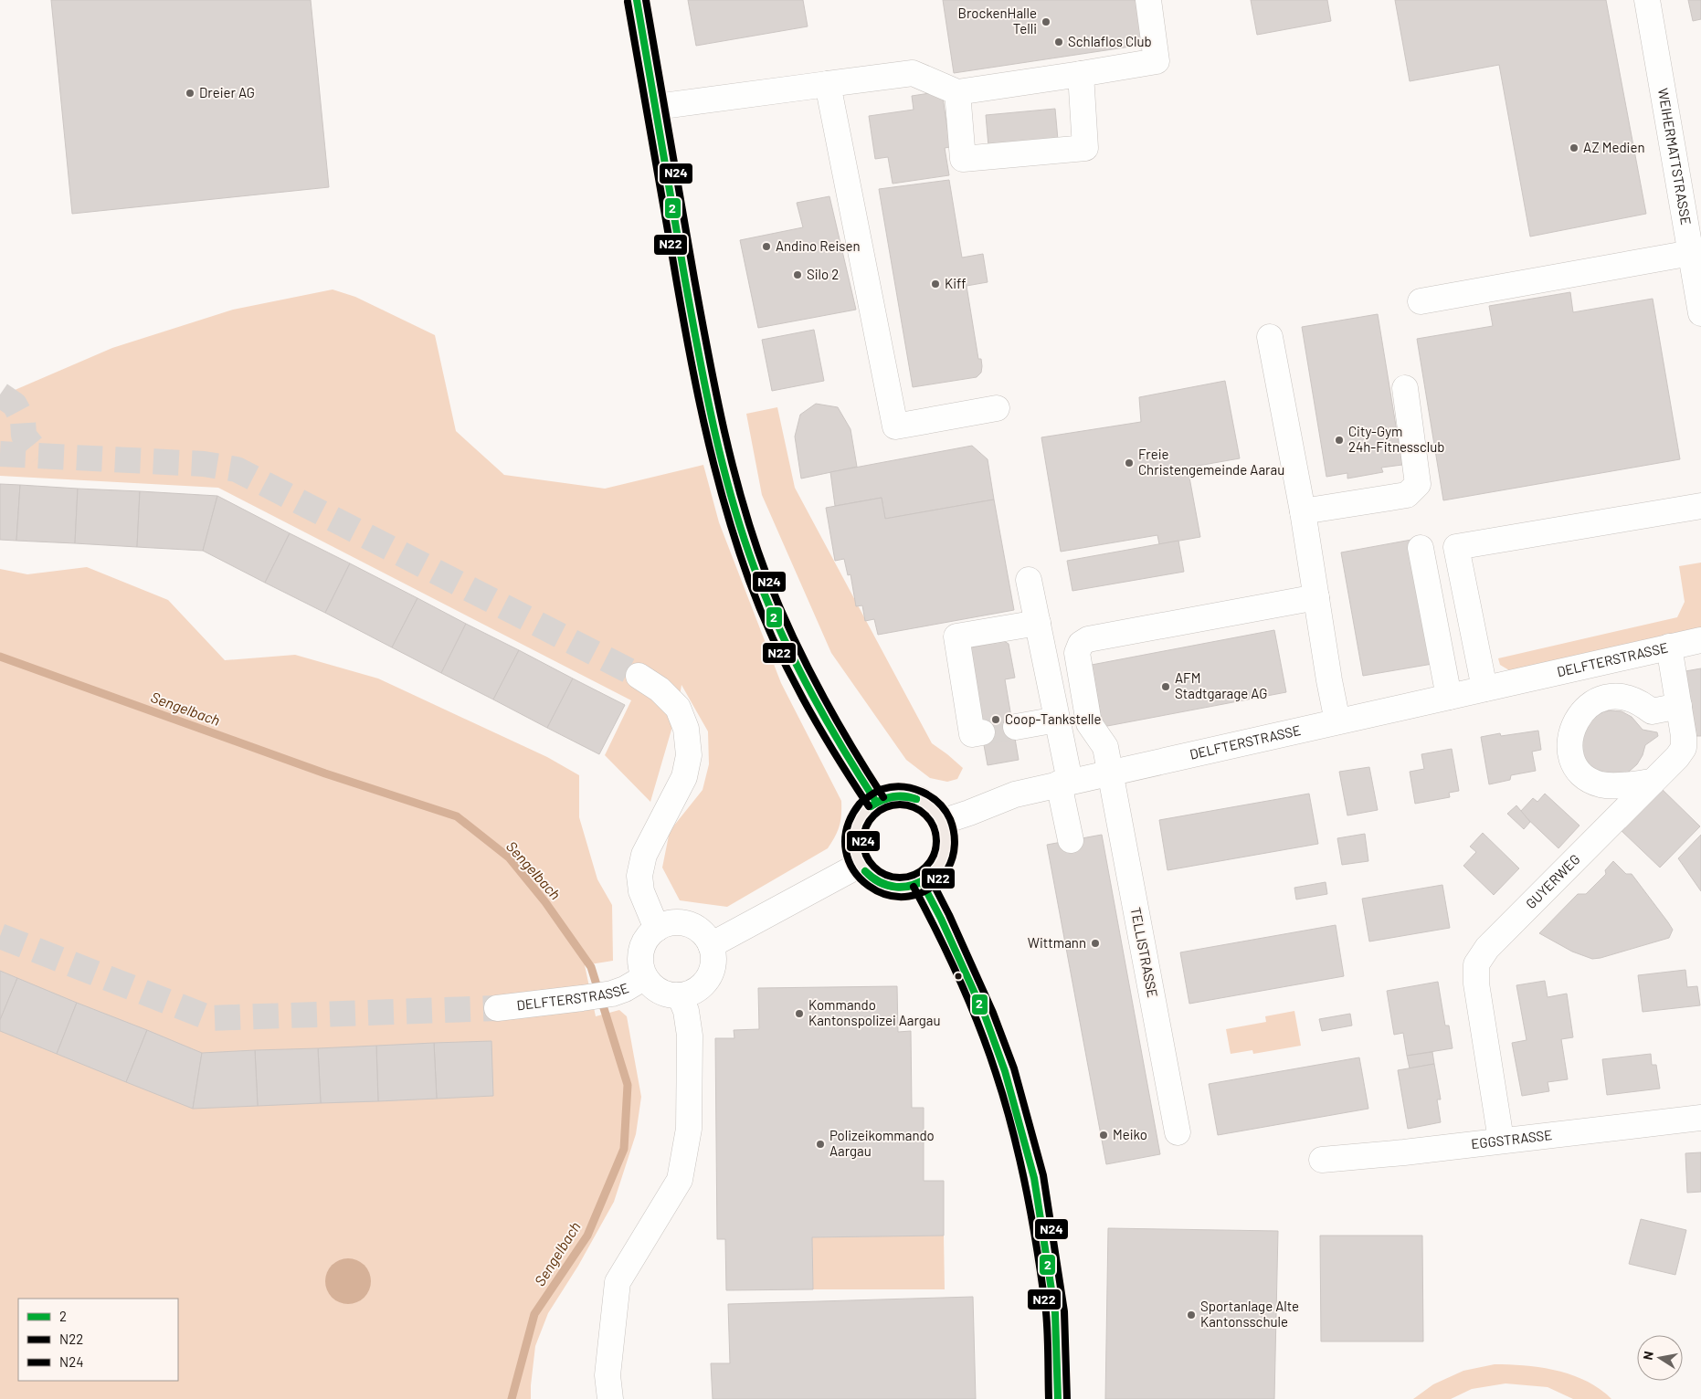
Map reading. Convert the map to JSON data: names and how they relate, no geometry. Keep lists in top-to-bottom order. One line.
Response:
{"streets":{"street":["WEIHERMATTSTRASSE","DELFTERSTRASSE","GUYERWEG","TELLISTRASSE","EGGSTRASSE"]},"crossings":[["DELFTERSTRASSE","GUYERWEG"],["DELFTERSTRASSE","TELLISTRASSE"],["GUYERWEG","EGGSTRASSE"]],"water":["Sengelbach"],"places":["BrockenHalle Telli","Schlaflos Club","Dreier AG","AZ Medien","Andino Reisen","Silo 2","Kiff","City-Gym 24h-Fitnessclub","Freie Christengemeinde Aarau","AFM Stadtgarage AG","Coop-Tankstelle","Wittmann","Kommando Kantonspolizei Aargau","Meiko","Polizeikommando Aargau","Sportanlage Alte Kantonsschule"],"lines":["transit line 2","transit line N24","transit line N22"],"legend":["2","N22","N24"],"north":"left"}
